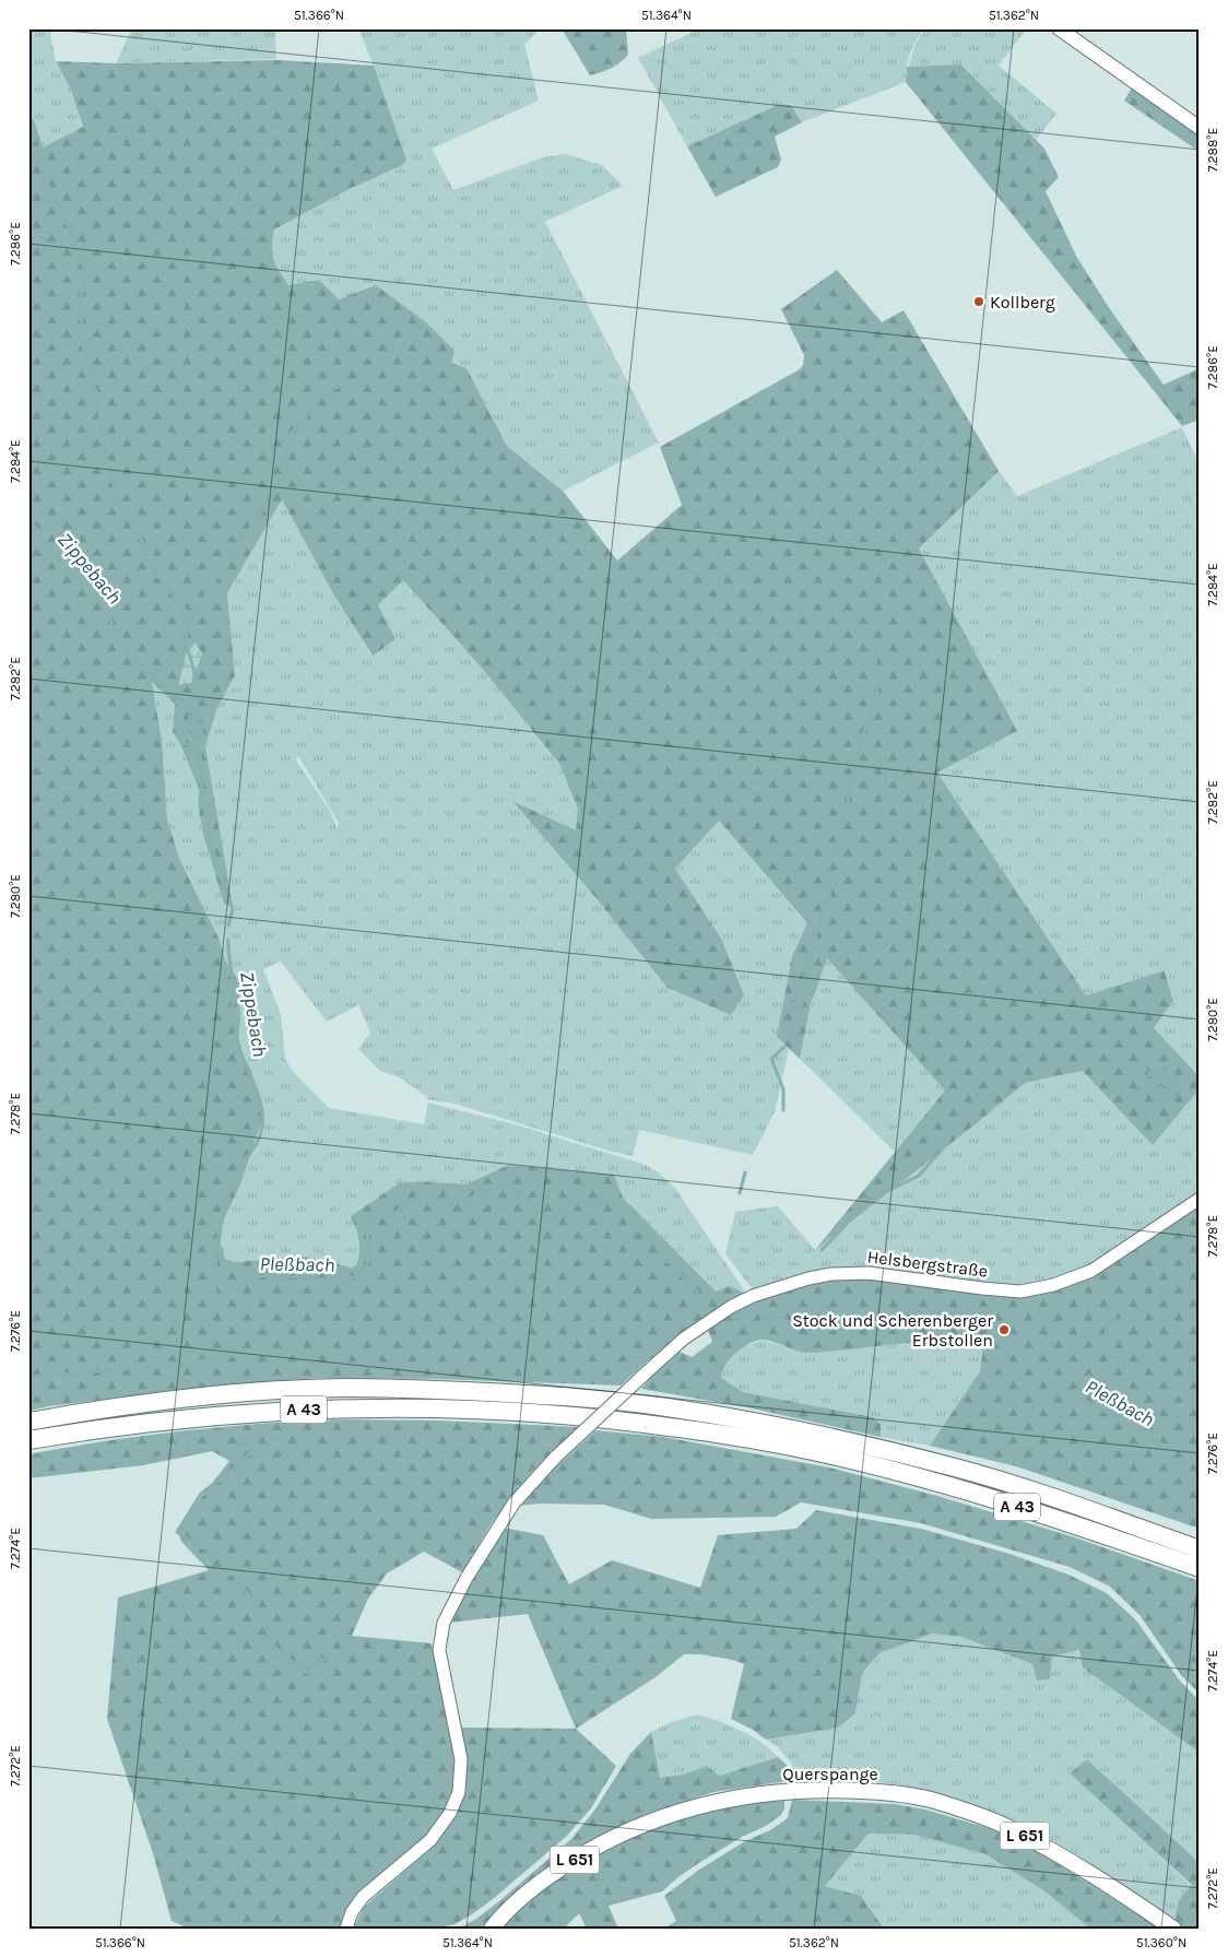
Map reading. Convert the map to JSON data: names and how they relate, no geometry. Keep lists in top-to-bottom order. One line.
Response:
{"streets":{"highway":["A 43"],"main road":["Querspange","L 651"],"street":["Helsbergstraße"]},"water":["Zippebach","Pleßbach"],"places":["Kollberg","Stock und Scherenberger Erbstollen"],"coordinates":["51.366°N","51.364°N","51.362°N","7.288°E","7.286°E","7.284°E","7.282°E","7.280°E","7.278°E","7.276°E","7.274°E","7.272°E","51.360°N"]}
